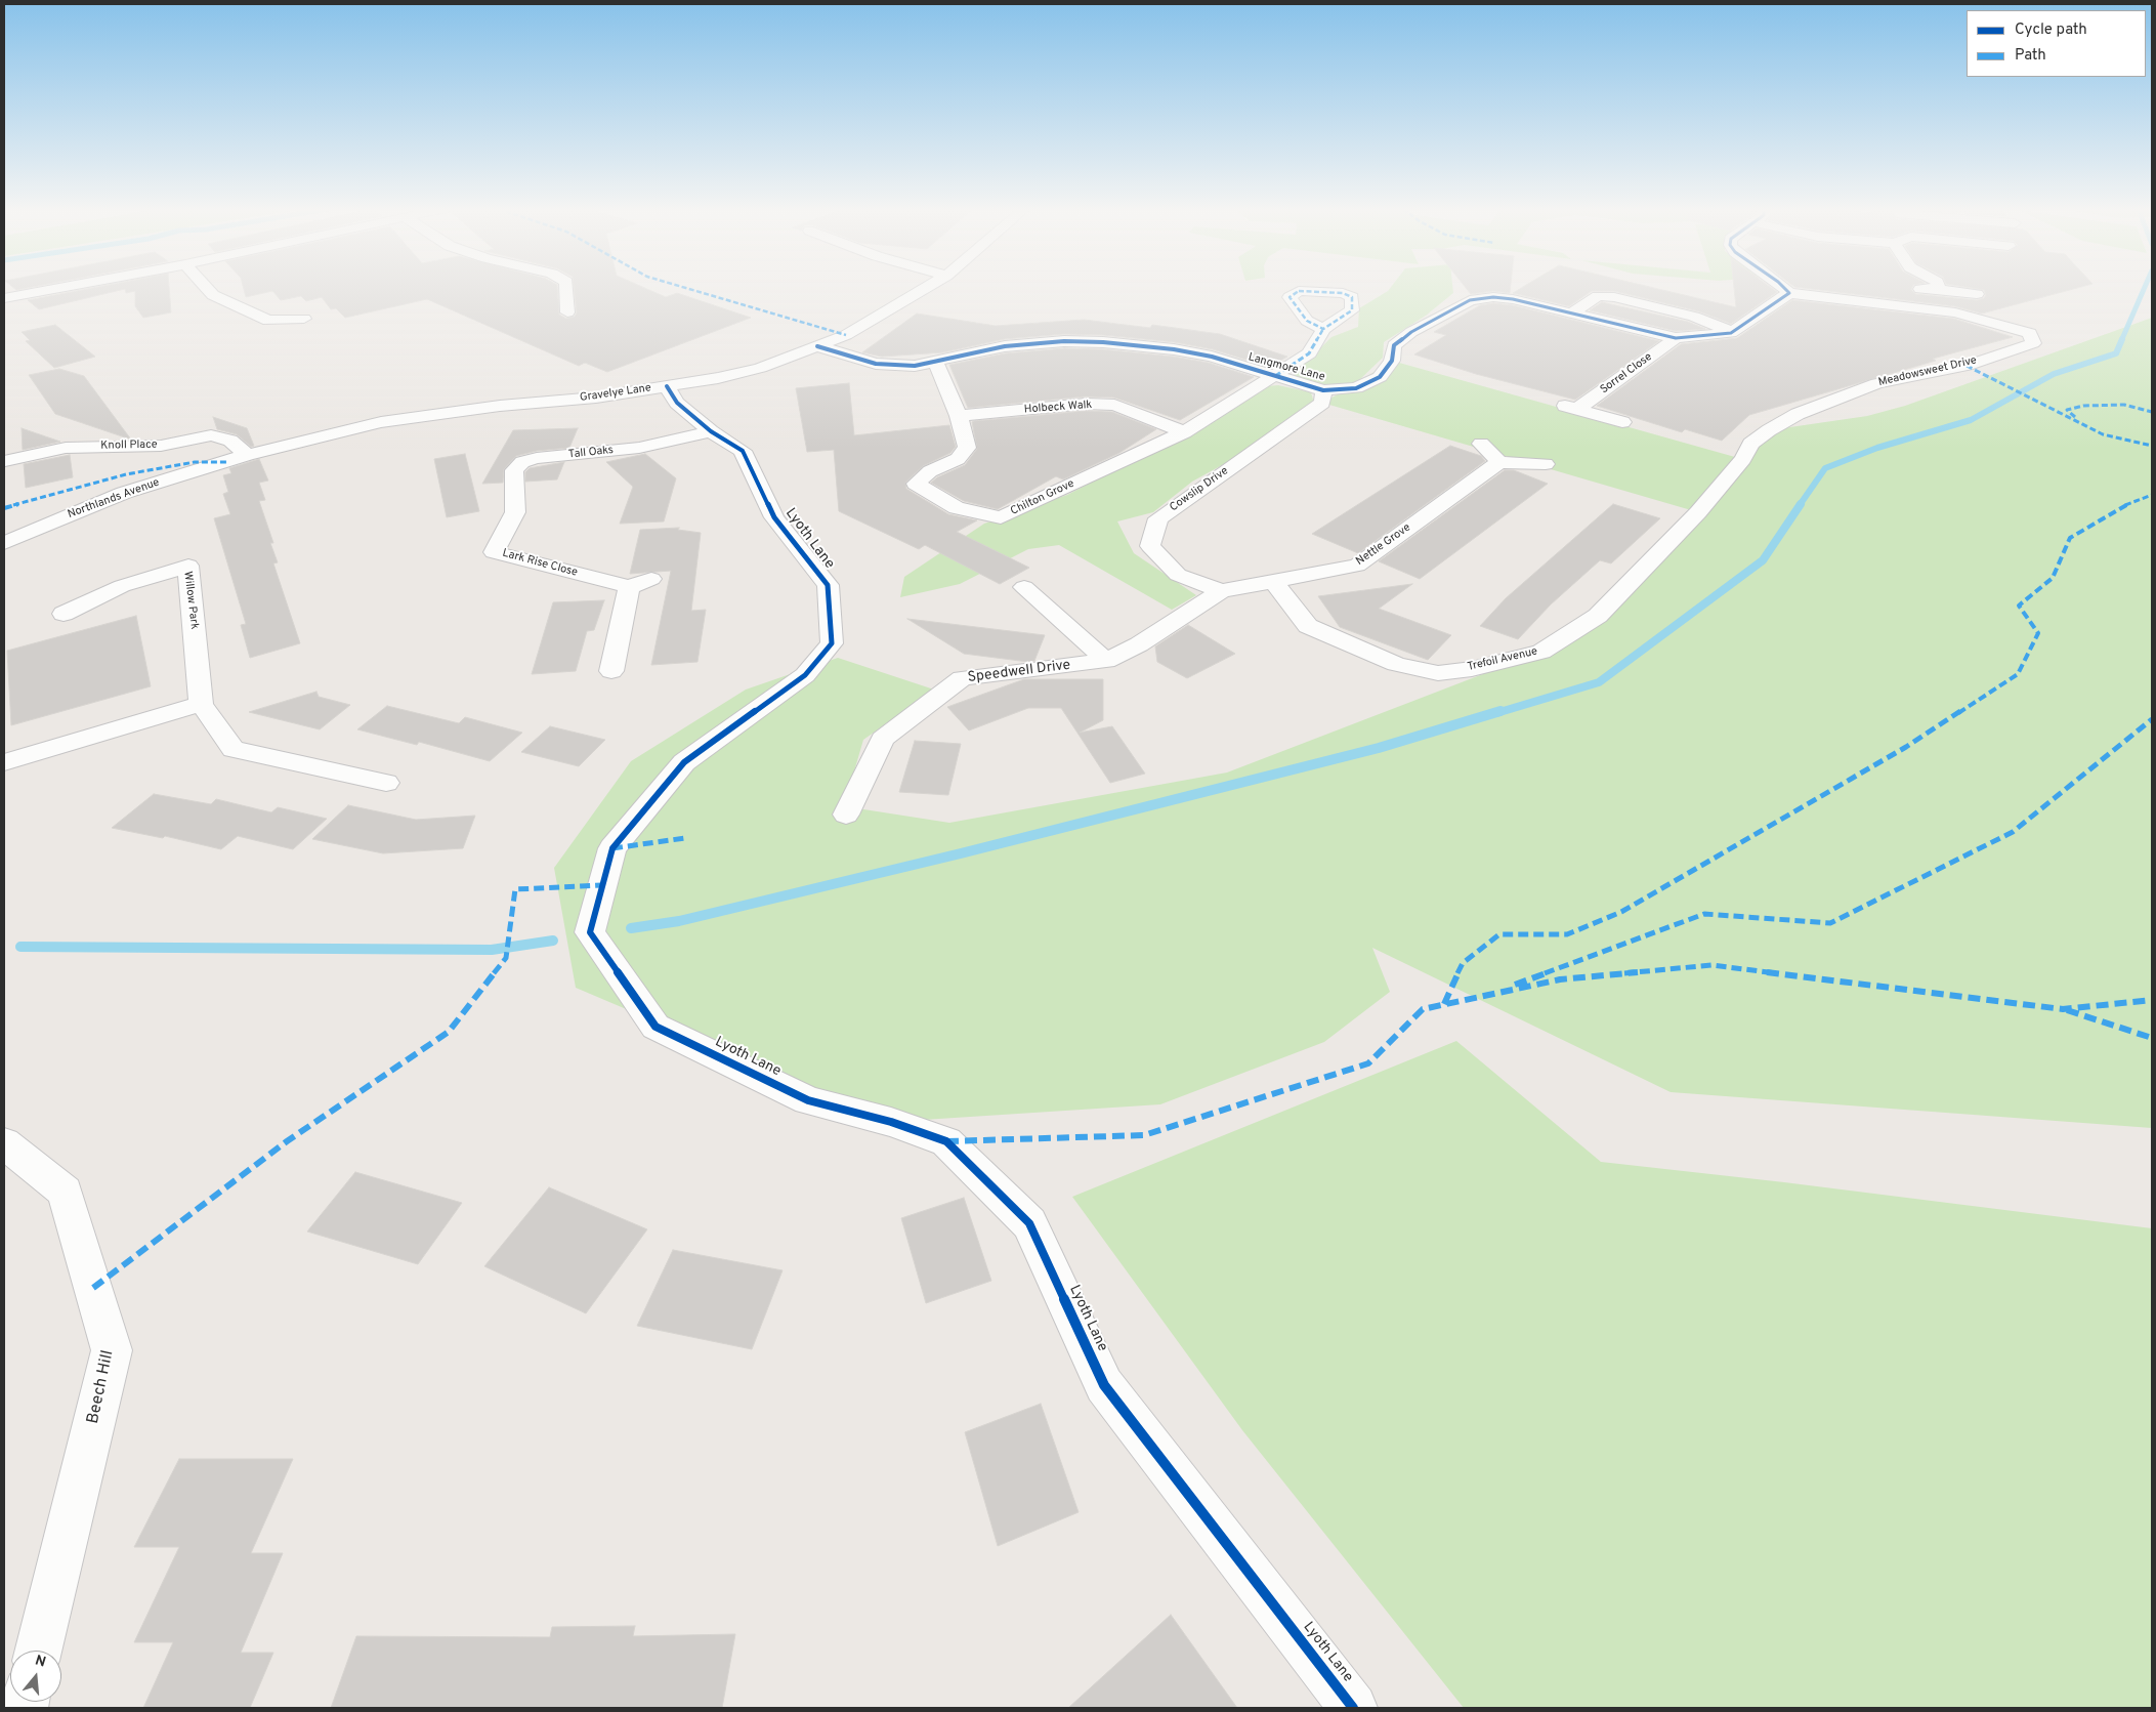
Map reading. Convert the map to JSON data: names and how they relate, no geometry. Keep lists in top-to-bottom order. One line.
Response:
{"streets":{"street":["Langmore Lane","Meadowsweet Drive","Sorrel Close","Gravelye Lane","Holbeck Walk","Knoll Place","Tall Oaks","Cowslip Drive","Chilton Grove","Northlands Avenue","Lyoth Lane","Nettle Grove","Lark Rise Close","Willow Park","Trefoil Avenue","Speedwell Drive","Beech Hill"]},"crossings":[["Langmore Lane","Meadowsweet Drive"],["Langmore Lane","Sorrel Close"],["Langmore Lane","Gravelye Lane"],["Langmore Lane","Cowslip Drive"],["Langmore Lane","Chilton Grove"],["Meadowsweet Drive","Trefoil Avenue"],["Gravelye Lane","Knoll Place"],["Gravelye Lane","Northlands Avenue"],["Gravelye Lane","Lyoth Lane"],["Holbeck Walk","Chilton Grove"],["Tall Oaks","Lyoth Lane"],["Tall Oaks","Lark Rise Close"],["Cowslip Drive","Nettle Grove"],["Cowslip Drive","Speedwell Drive"],["Nettle Grove","Trefoil Avenue"],["Nettle Grove","Speedwell Drive"]],"legend":["Cycle path","Path"],"north":"top"}
